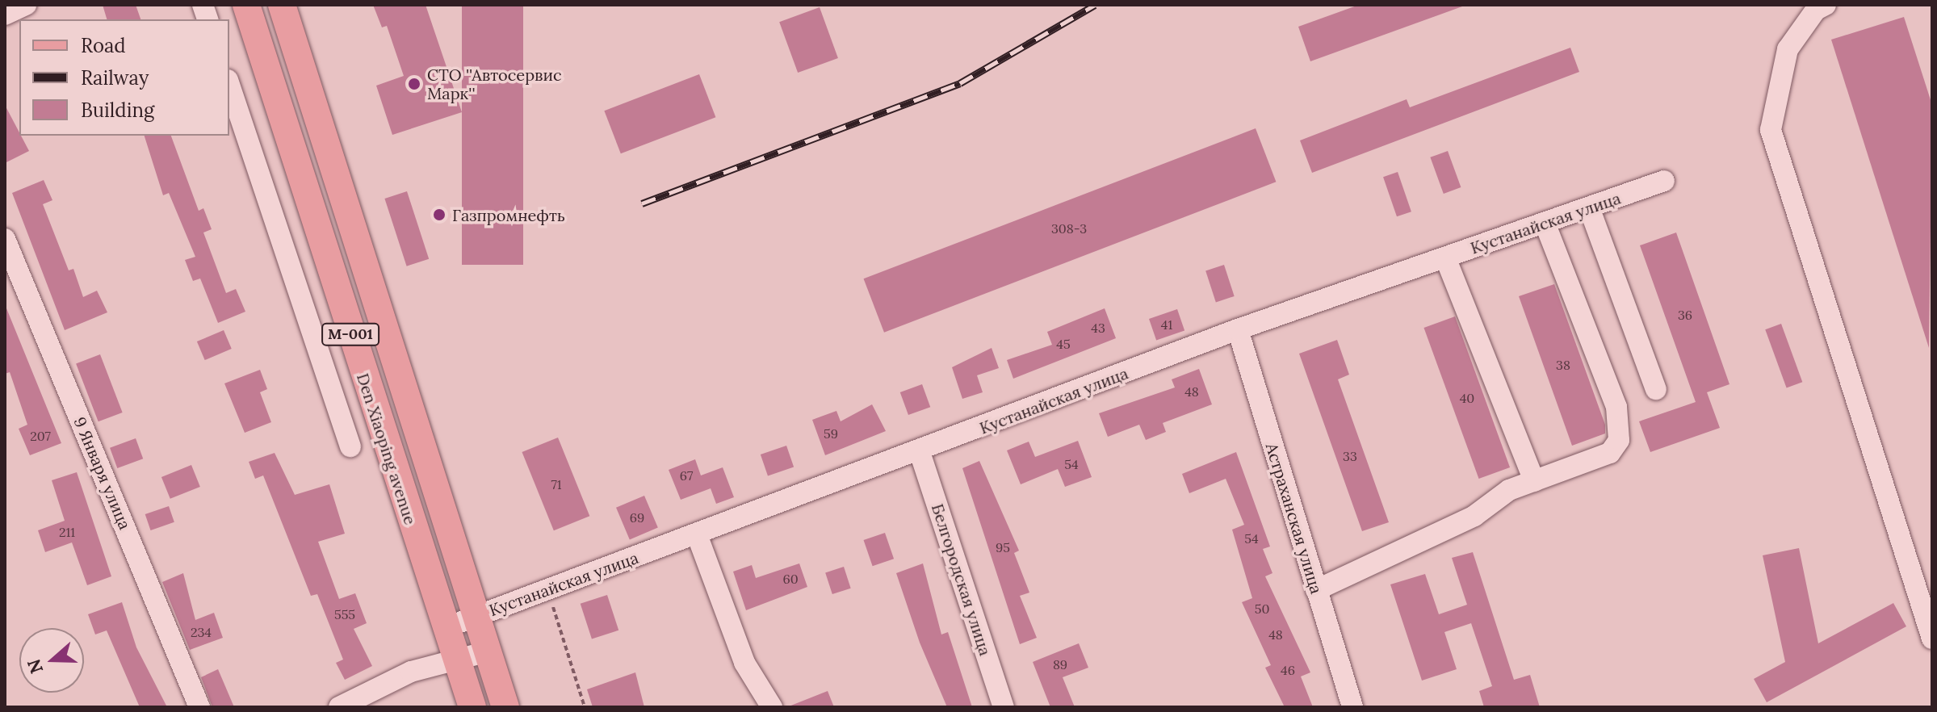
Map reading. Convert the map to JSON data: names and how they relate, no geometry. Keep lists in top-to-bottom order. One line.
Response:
{"streets":{"main road":["M-001","Den Xiaoping avenue"],"street":["Кустанайская улица","9 Января улица","Астраханская улица","Белгородская улица"]},"crossings":[["Кустанайская улица","Den Xiaoping avenue"],["Кустанайская улица","Астраханская улица"],["Кустанайская улица","Белгородская улица"]],"places":["СТО ''Автосервис Марк''","Газпромнефть"],"house_numbers":["308-3","36","41","43","45","38","48","40","59","207","33","54","67","71","69","211","54","95","60","50","555","234","48","89","46"],"legend":["Road","Railway","Building"],"north":"left"}
